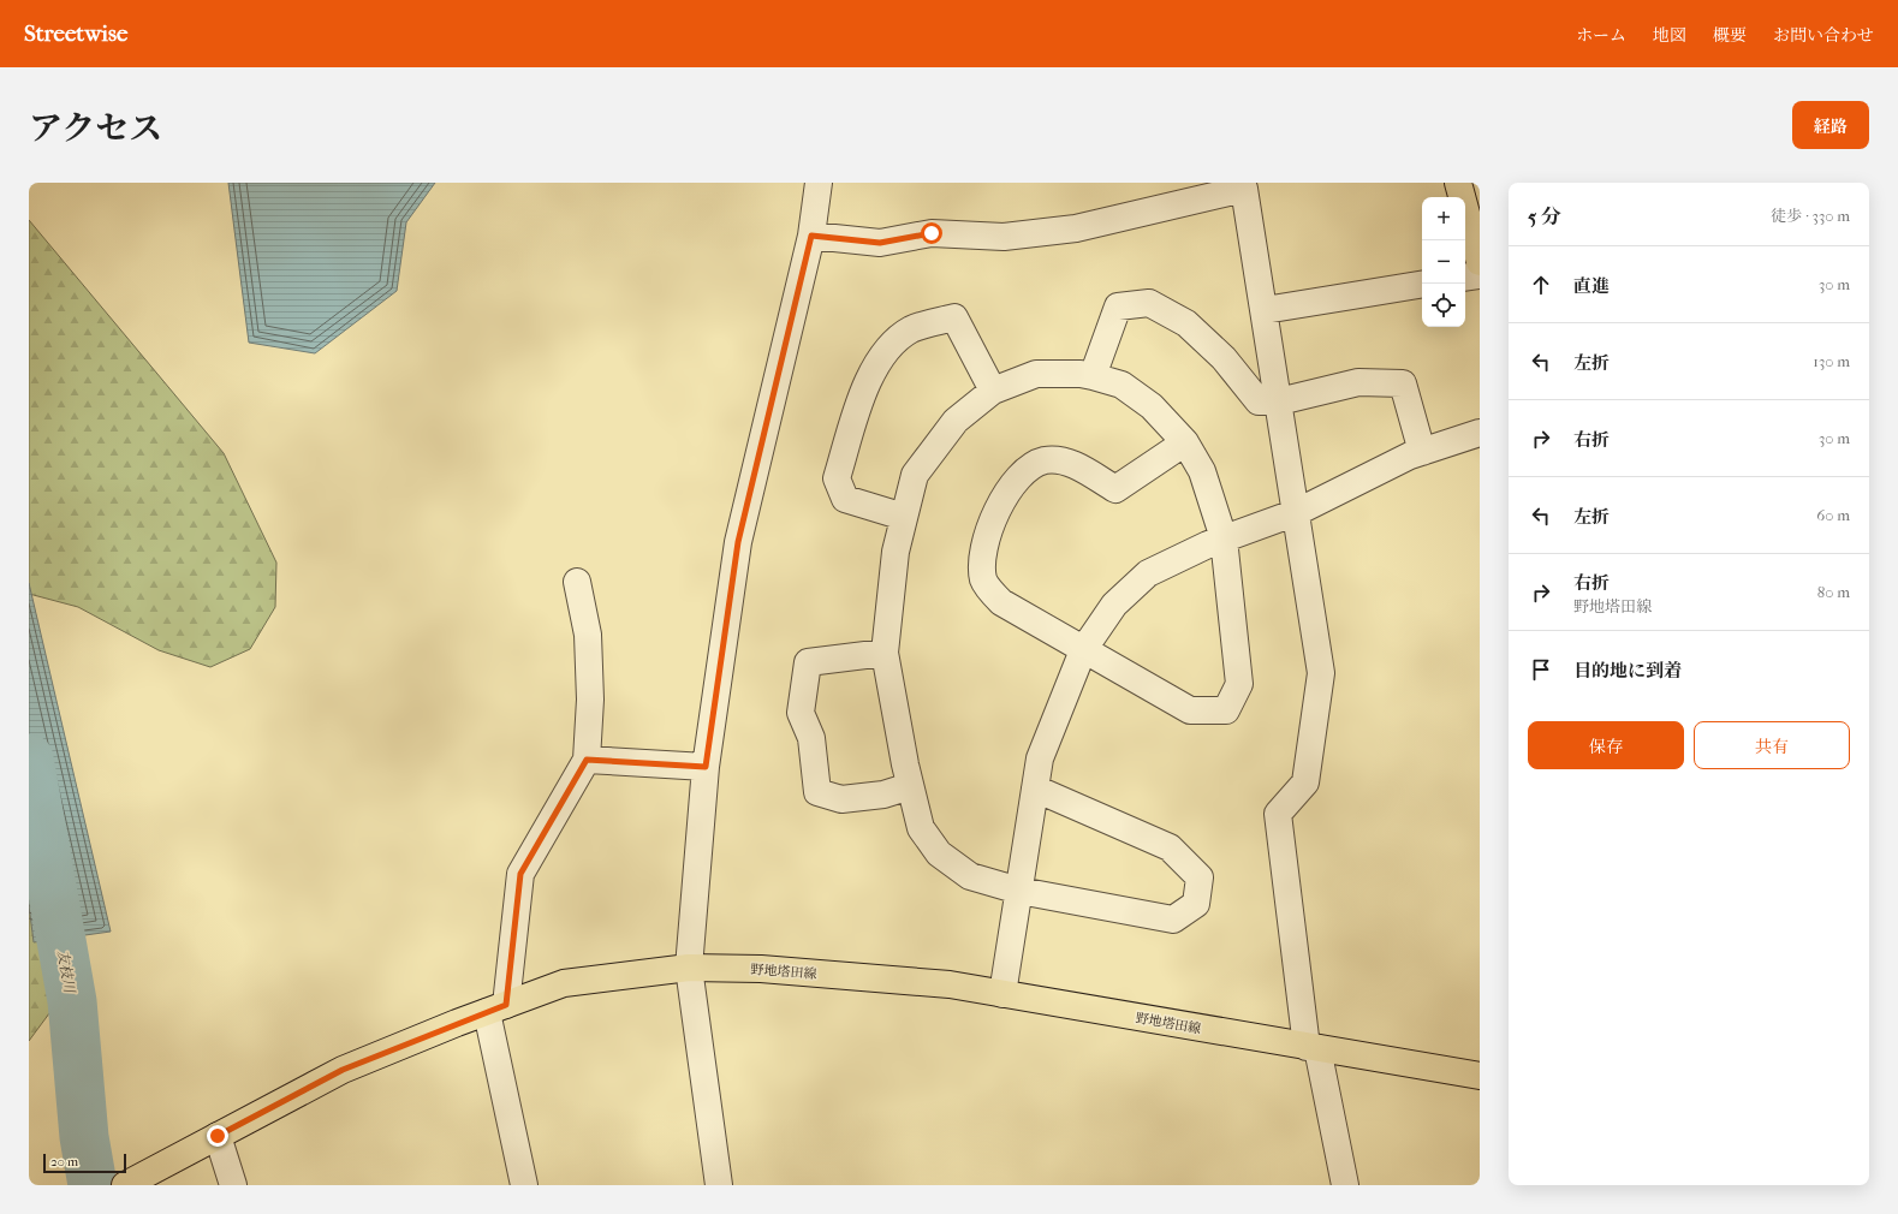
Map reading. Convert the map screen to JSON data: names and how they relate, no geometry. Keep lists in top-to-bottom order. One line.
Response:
{"streets":{"main road":["野地塔田線"]},"water":["友枝川"],"scale_bar":"20 m","page":{"header":"Streetwise","nav":["ホーム","地図","概要","お問い合わせ"],"title":"アクセス","buttons":["経路",["保存","共有"]],"heading":["5 分","徒歩 · 330 m"],"map_buttons":["+","−"],"list":[["直進","30 m"],["左折","130 m"],["右折","30 m"],["左折","60 m"],["右折","野地塔田線","80 m"],"目的地に到着"],"scale":"20 m"}}
